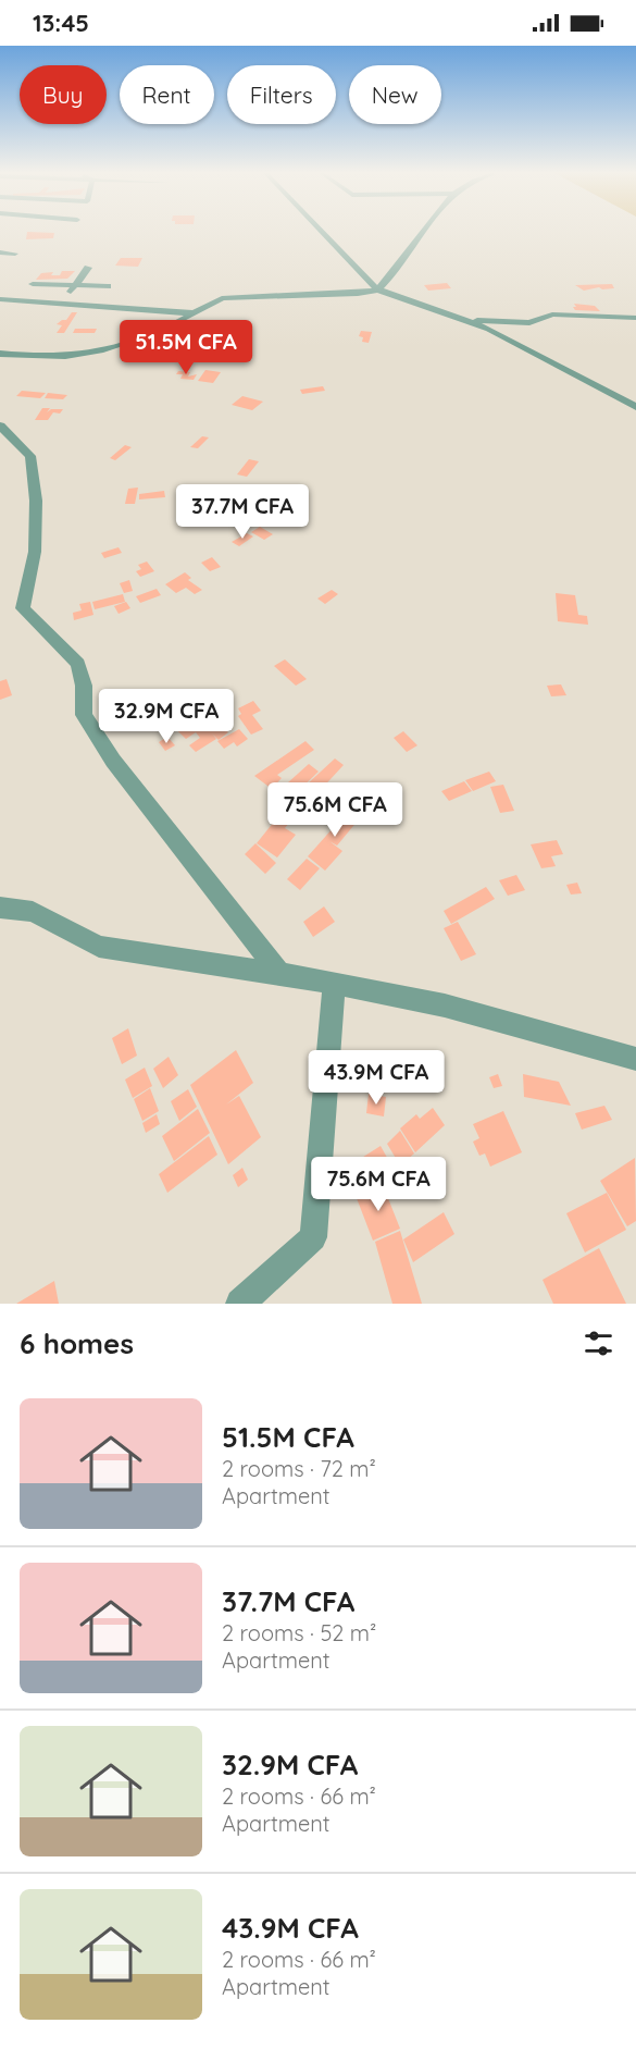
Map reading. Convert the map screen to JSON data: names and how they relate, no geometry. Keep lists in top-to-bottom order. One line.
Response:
{"page":{"status":"13:45","chip":["Buy","Rent","Filters","New"],"price":["51.5M CFA","37.7M CFA","32.9M CFA","75.6M CFA","43.9M CFA","75.6M CFA"],"heading":"6 homes","list":[{"name":"51.5M CFA","note":"2 rooms · 72 m² · Apartment"},{"name":"37.7M CFA","note":"2 rooms · 52 m² · Apartment"},{"name":"32.9M CFA","note":"2 rooms · 66 m² · Apartment"},{"name":"43.9M CFA","note":"2 rooms · 66 m² · Apartment"}]}}
